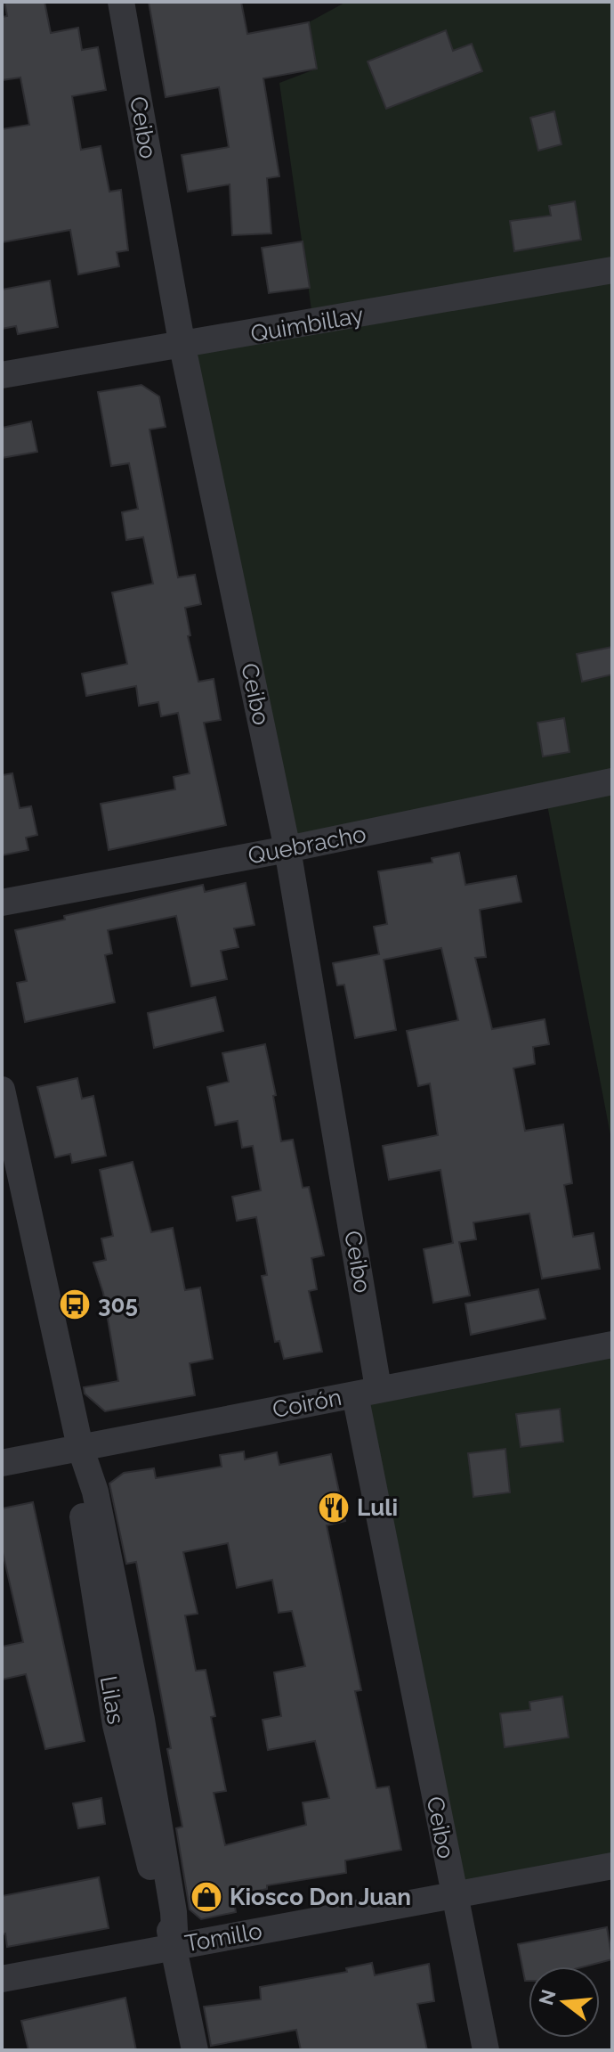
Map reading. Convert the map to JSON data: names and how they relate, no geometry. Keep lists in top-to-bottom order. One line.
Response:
{"streets":{"street":["Ceibo","Quimbillay","Quebracho","Coirón","Lilas","Tomillo"]},"crossings":[["Ceibo","Quimbillay"],["Ceibo","Quebracho"],["Ceibo","Coirón"],["Ceibo","Tomillo"],["Coirón","Lilas"],["Lilas","Tomillo"]],"places":{"bus stop":["305"],"restaurant":["Luli"],"shop":["Kiosco Don Juan"]},"north":"left"}
